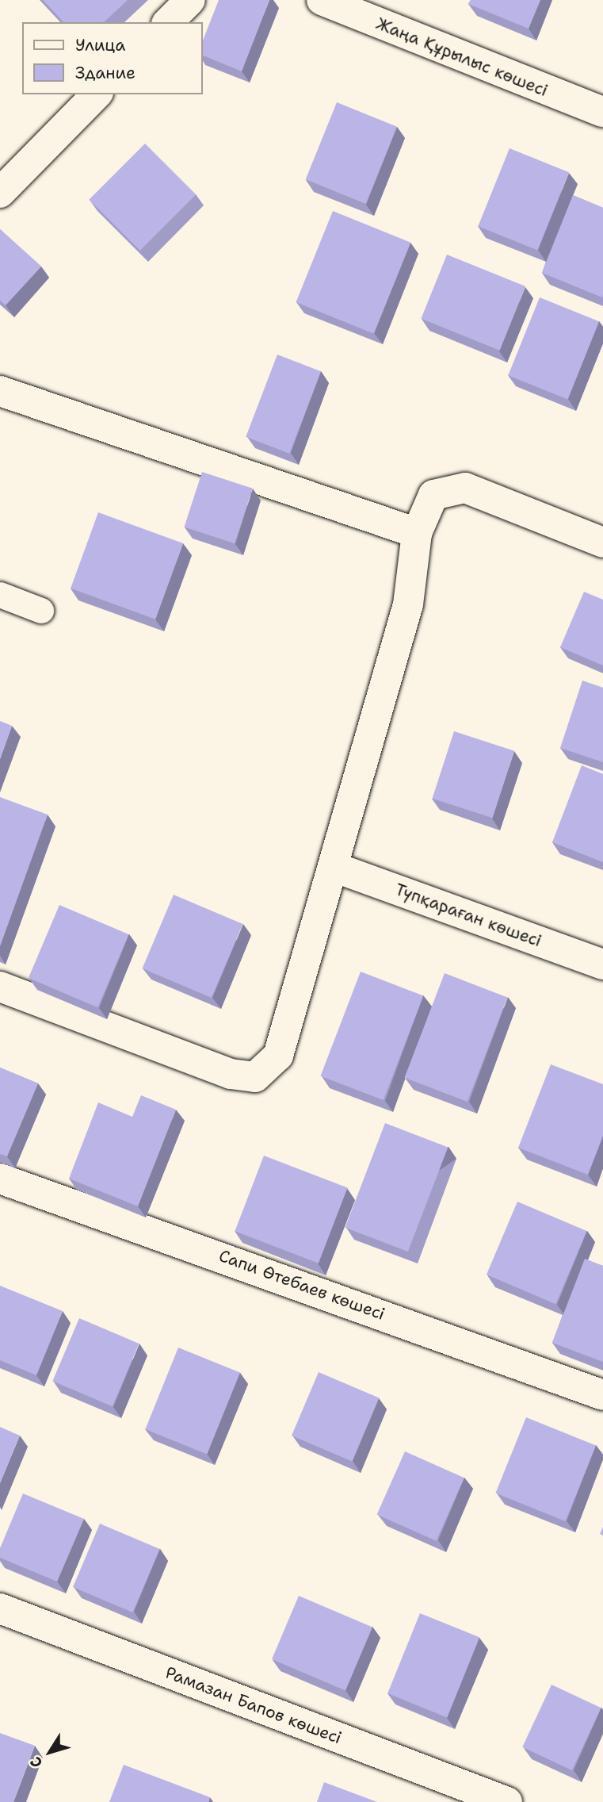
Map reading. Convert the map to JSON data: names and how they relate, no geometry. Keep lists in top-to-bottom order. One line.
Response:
{"streets":{"street":["Жаңа Құрылыс көшесі","Түпқараған көшесі","Сапи Өтебаев көшесі","Рамазан Бапов көшесі"]},"legend":["Улица","Здание"],"north":"bottom left"}
